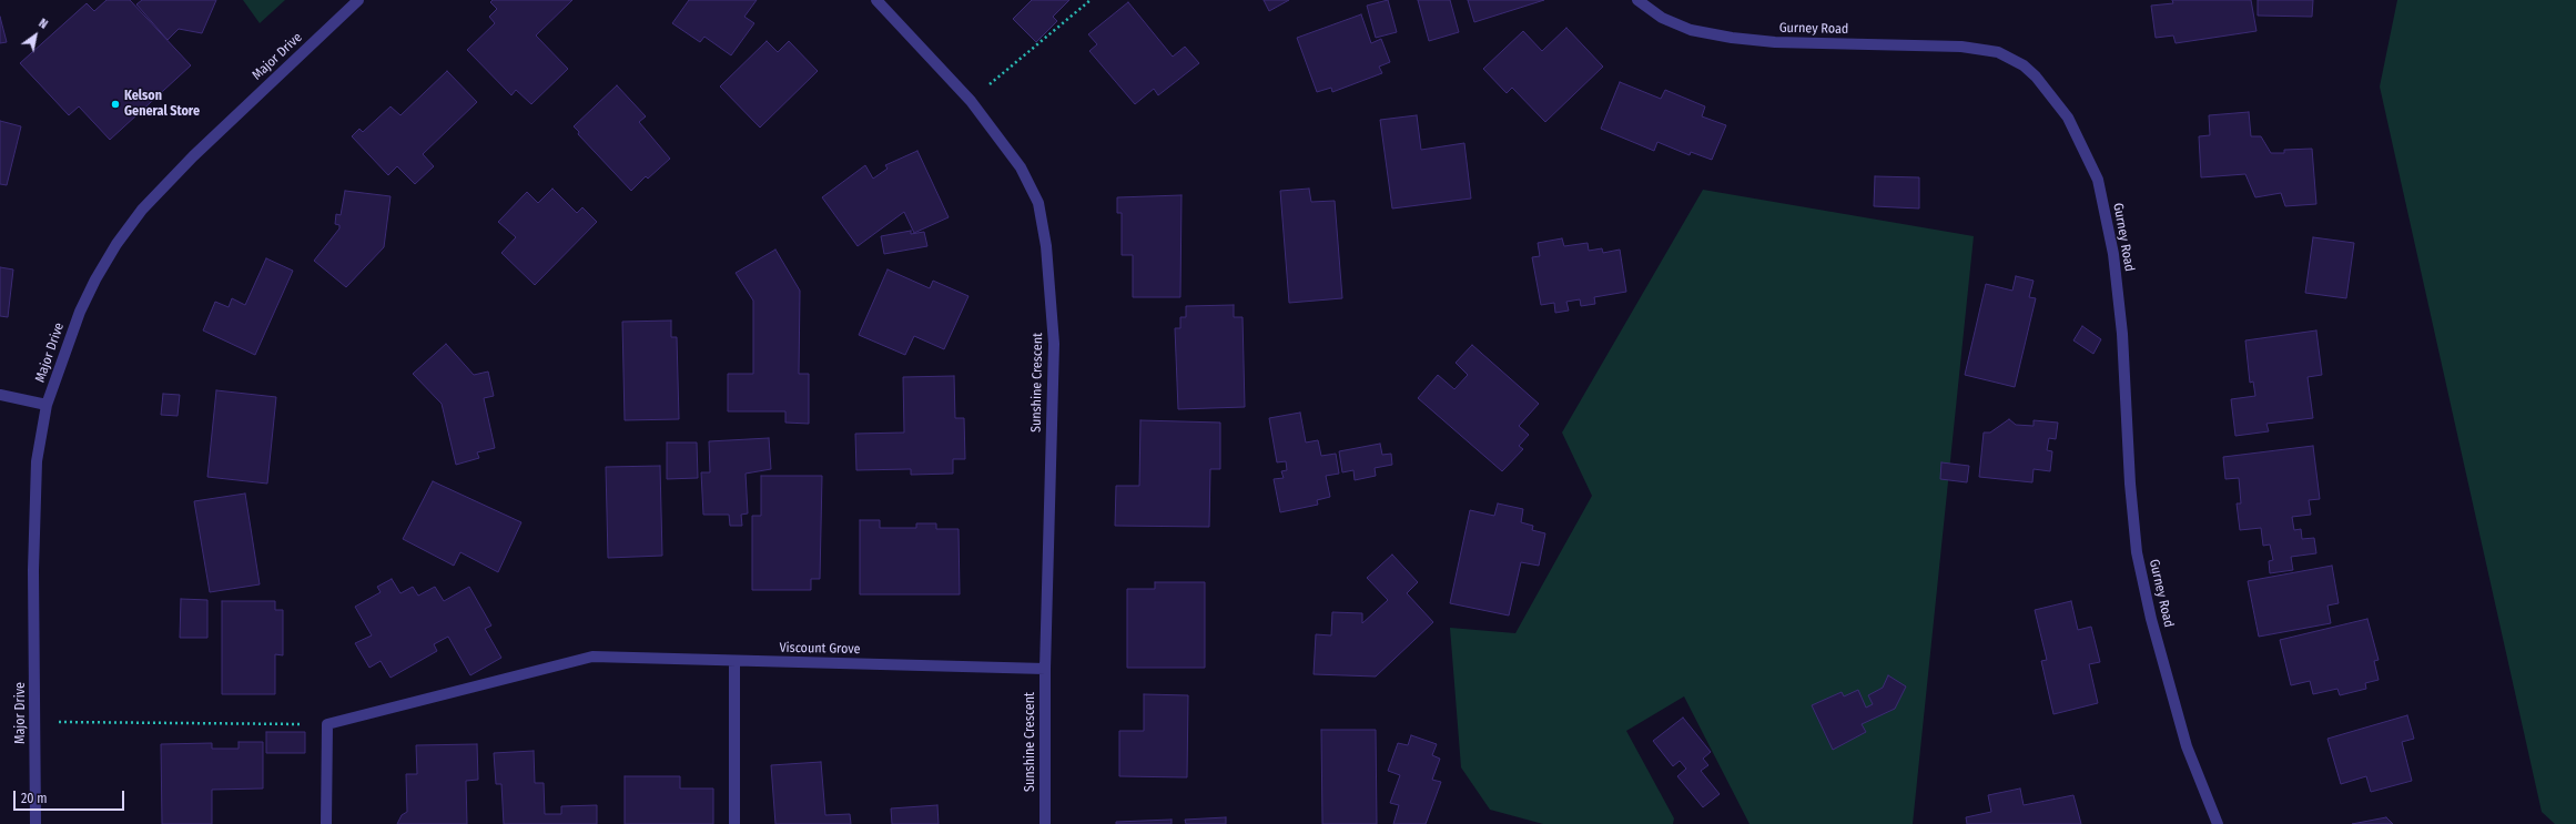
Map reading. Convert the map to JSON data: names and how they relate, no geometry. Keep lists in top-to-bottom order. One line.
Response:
{"streets":{"street":["Gurney Road","Major Drive","Sunshine Crescent","Viscount Grove"]},"crossings":[["Sunshine Crescent","Viscount Grove"]],"places":["Kelson General Store"],"scale_bar":"20 m","north":"top right"}
